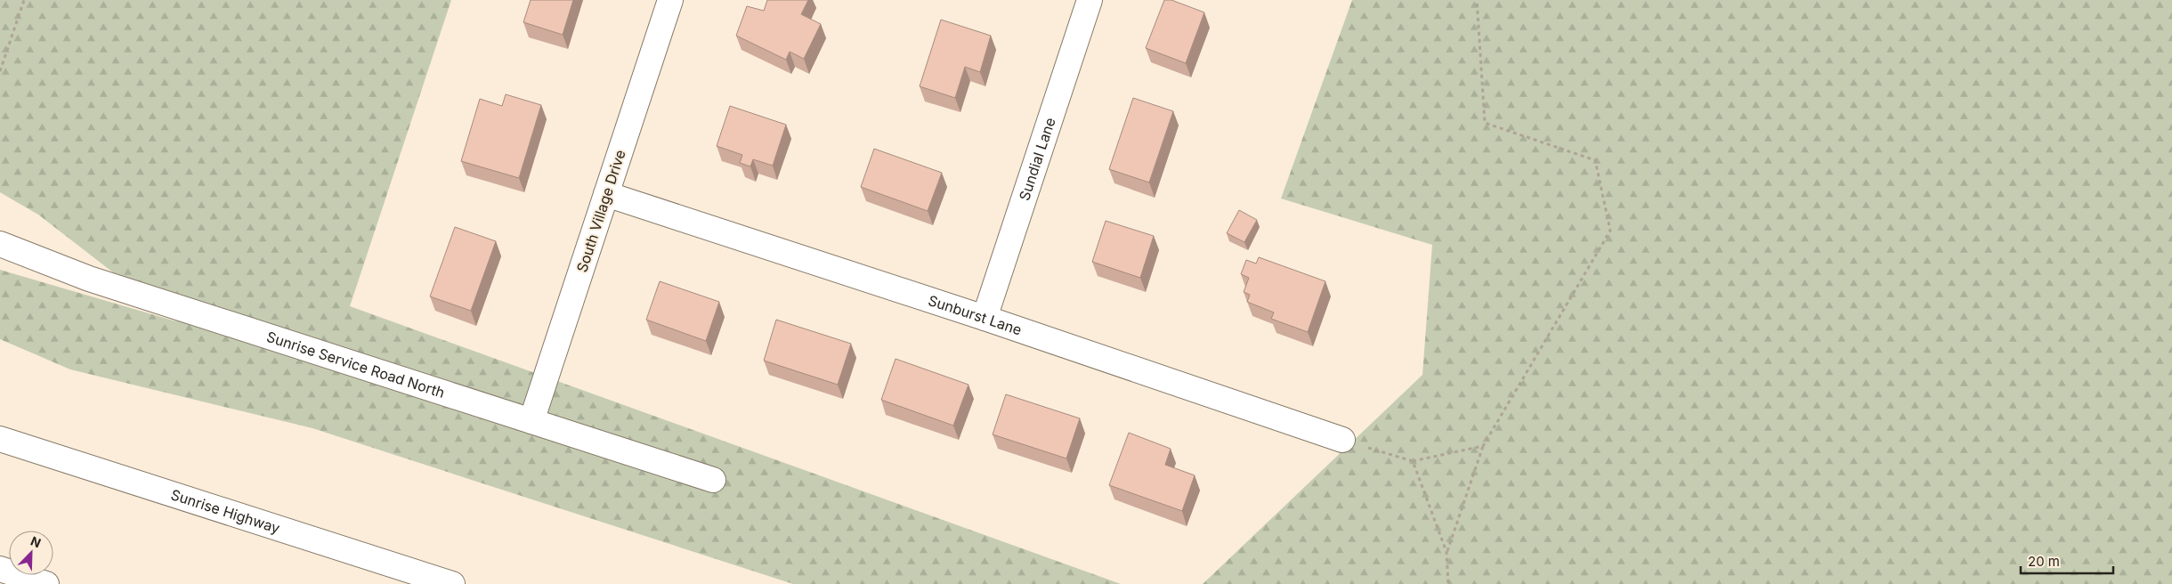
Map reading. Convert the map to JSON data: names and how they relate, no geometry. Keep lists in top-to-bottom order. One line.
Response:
{"streets":{"main road":["Sundial Lane","South Village Drive","Sunburst Lane","Sunrise Service Road North","Sunrise Highway"]},"crossings":[["Sundial Lane","Sunburst Lane"],["South Village Drive","Sunburst Lane"],["South Village Drive","Sunrise Service Road North"]],"scale_bar":"20 m","north":"top right"}
